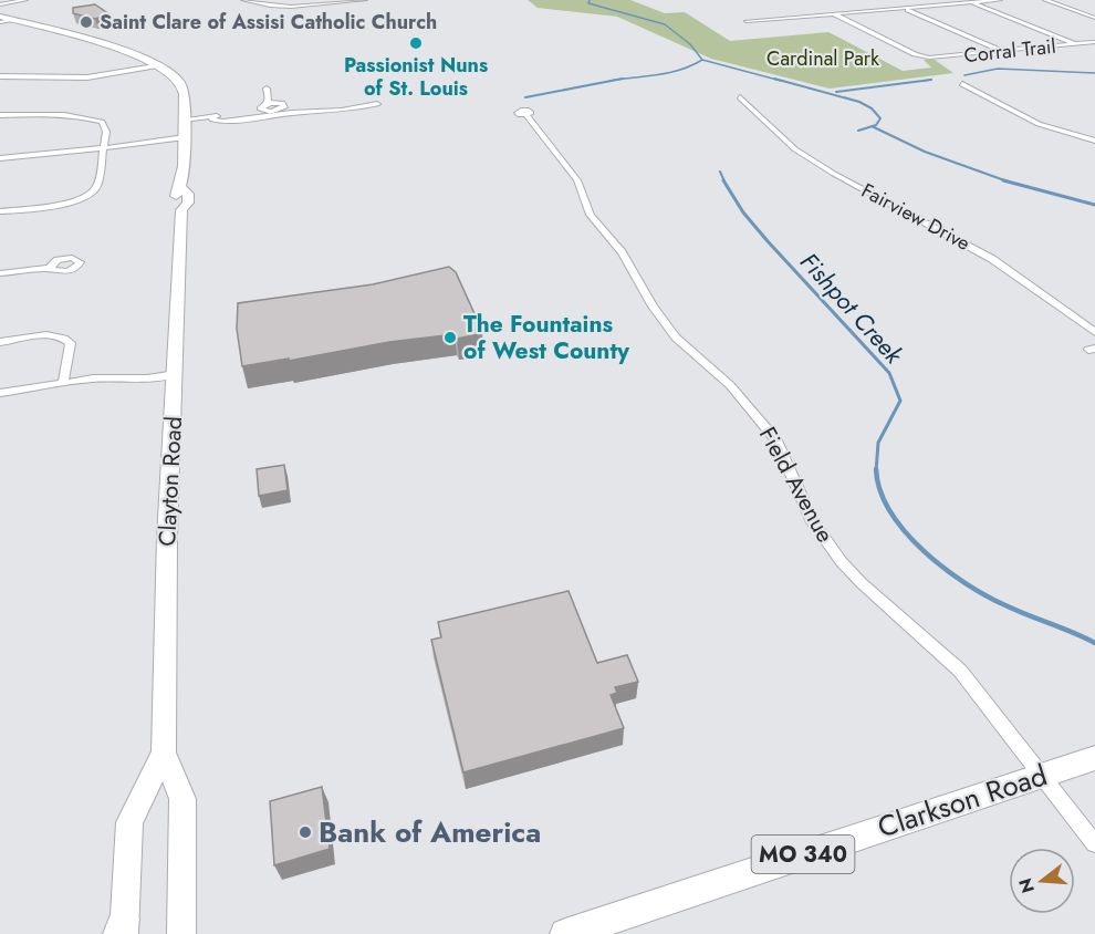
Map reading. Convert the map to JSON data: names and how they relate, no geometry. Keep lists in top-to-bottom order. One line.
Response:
{"streets":{"main road":["Clayton Road","Clarkson Road","MO 340"],"street":["Corral Trail","Fairview Drive","Field Avenue"]},"crossings":[["Field Avenue","Clarkson Road"]],"water":["Fishpot Creek"],"parks":["Cardinal Park"],"places":["Saint Clare of Assisi Catholic Church","Passionist Nuns of St. Louis","The Fountains of West County","Bank of America"],"north":"left"}
